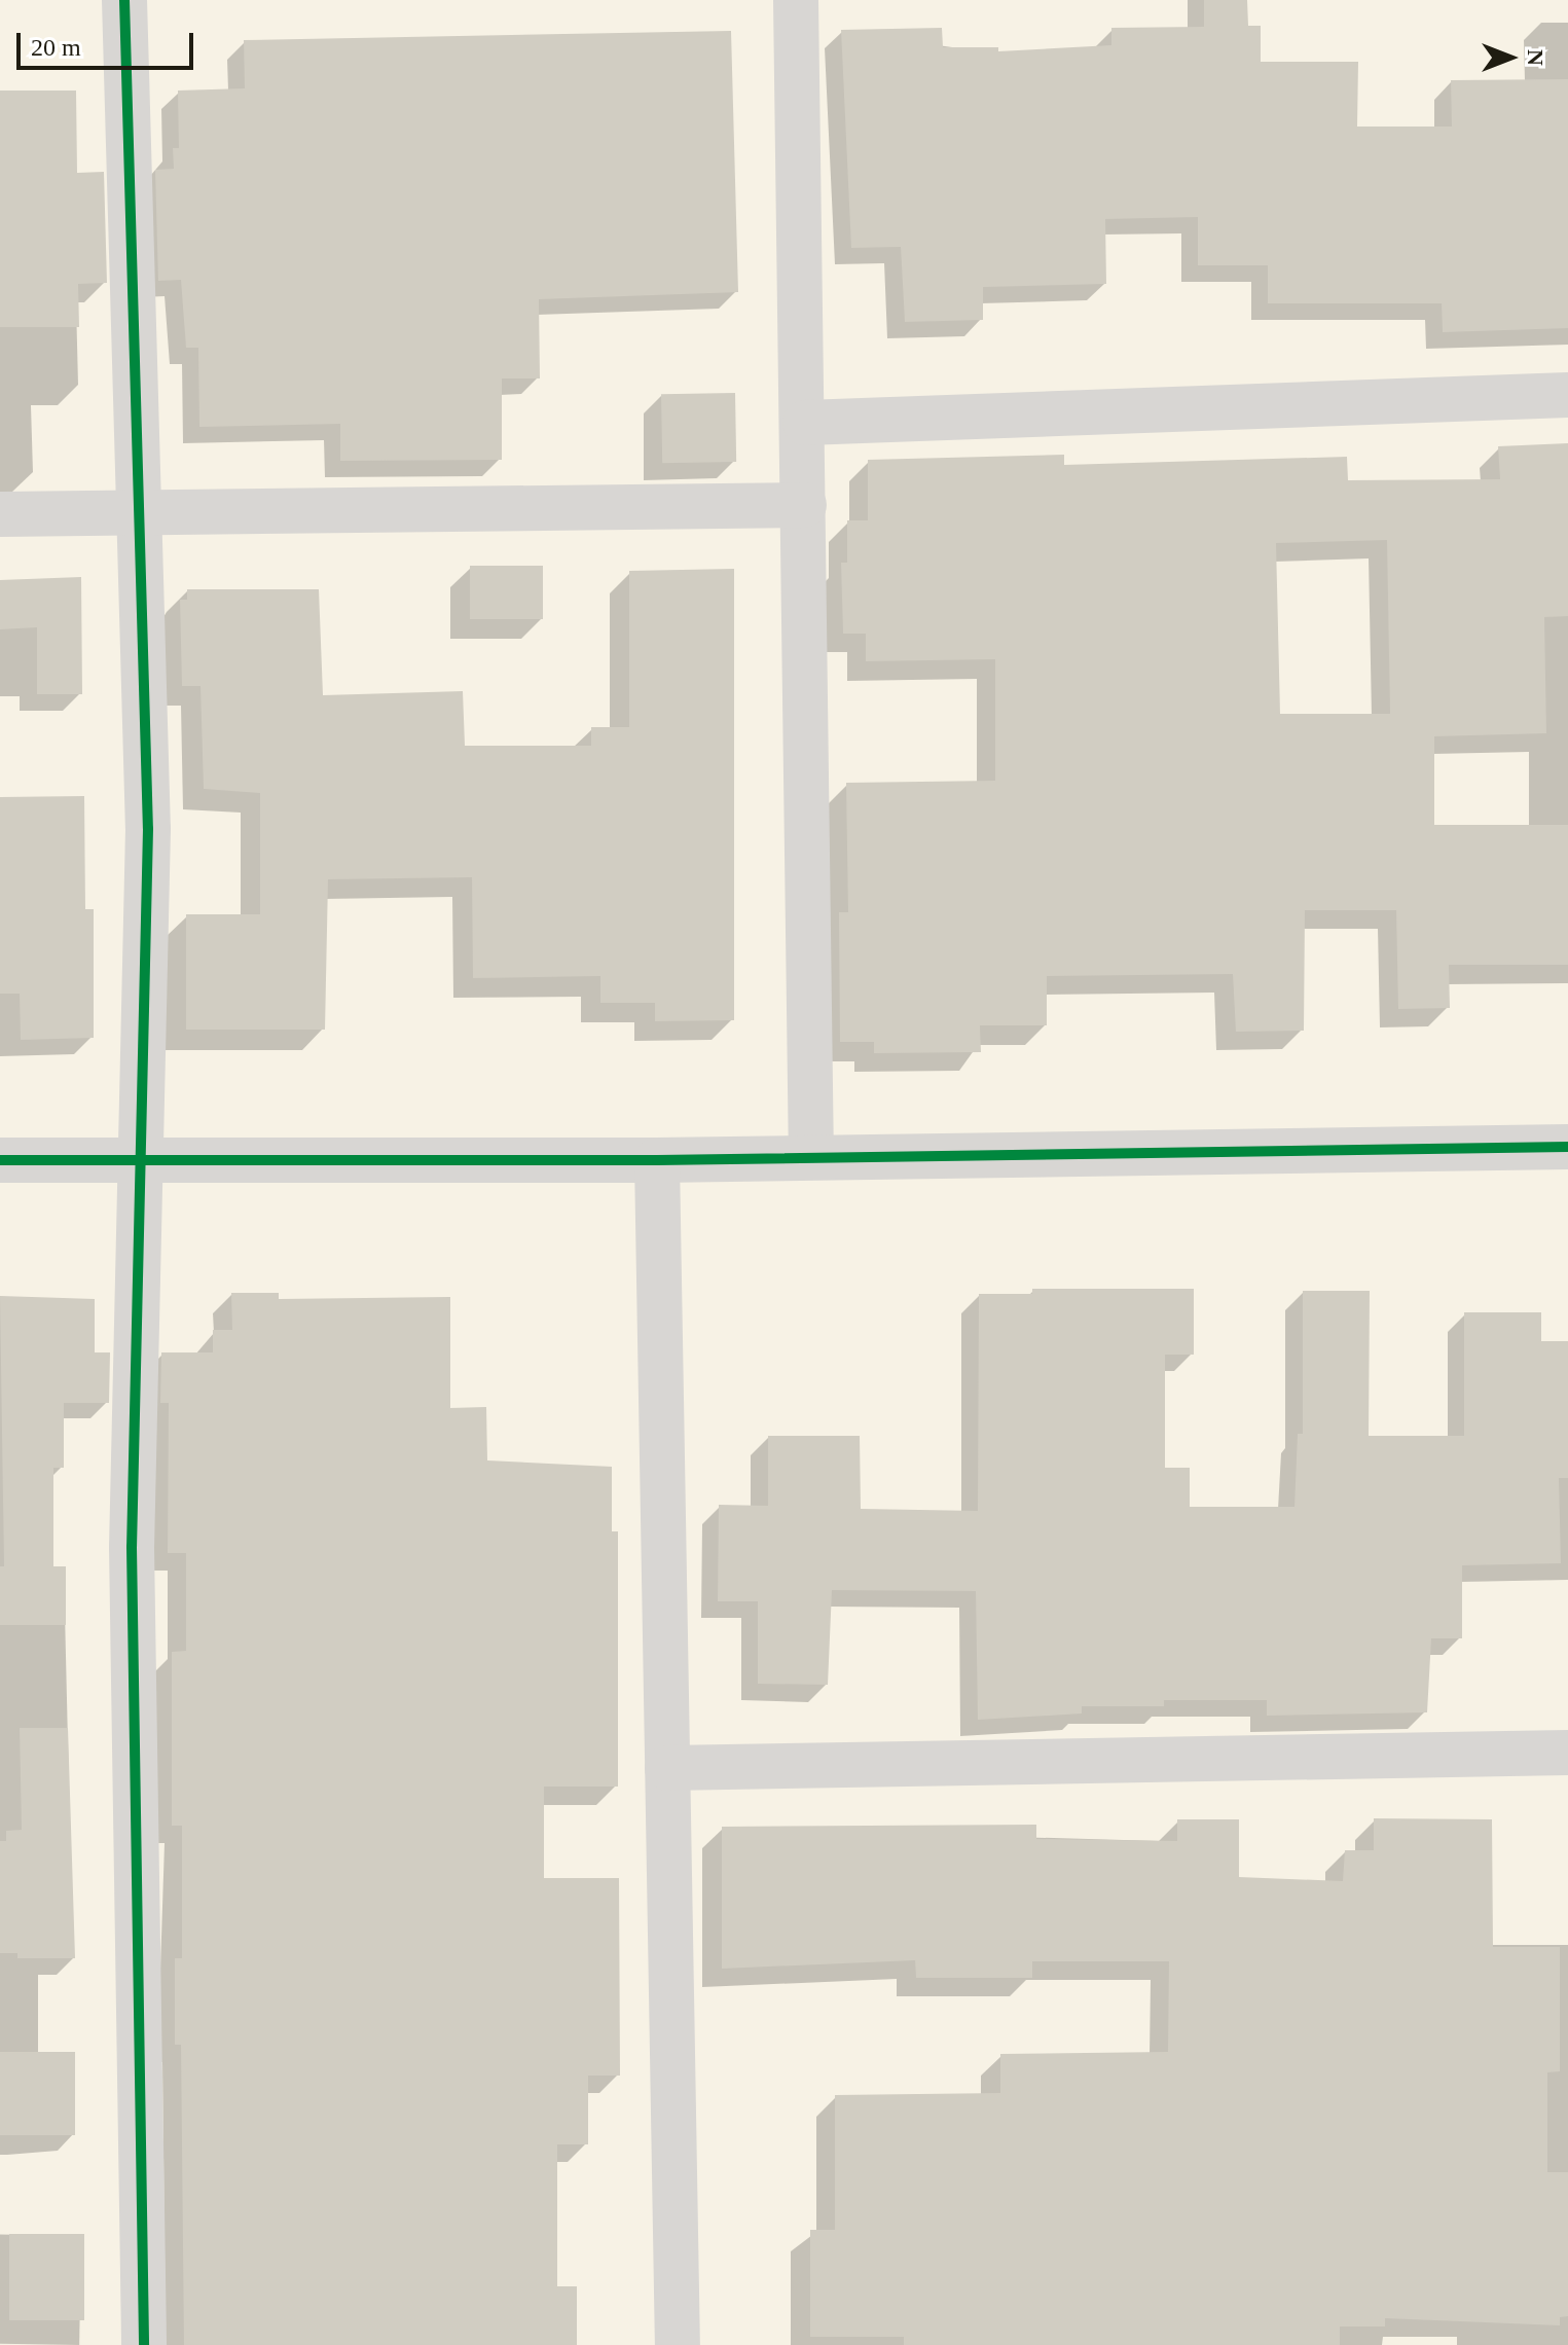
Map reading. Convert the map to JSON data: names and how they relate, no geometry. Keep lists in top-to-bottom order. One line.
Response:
{"scale_bar":"20 m","north":"right"}
